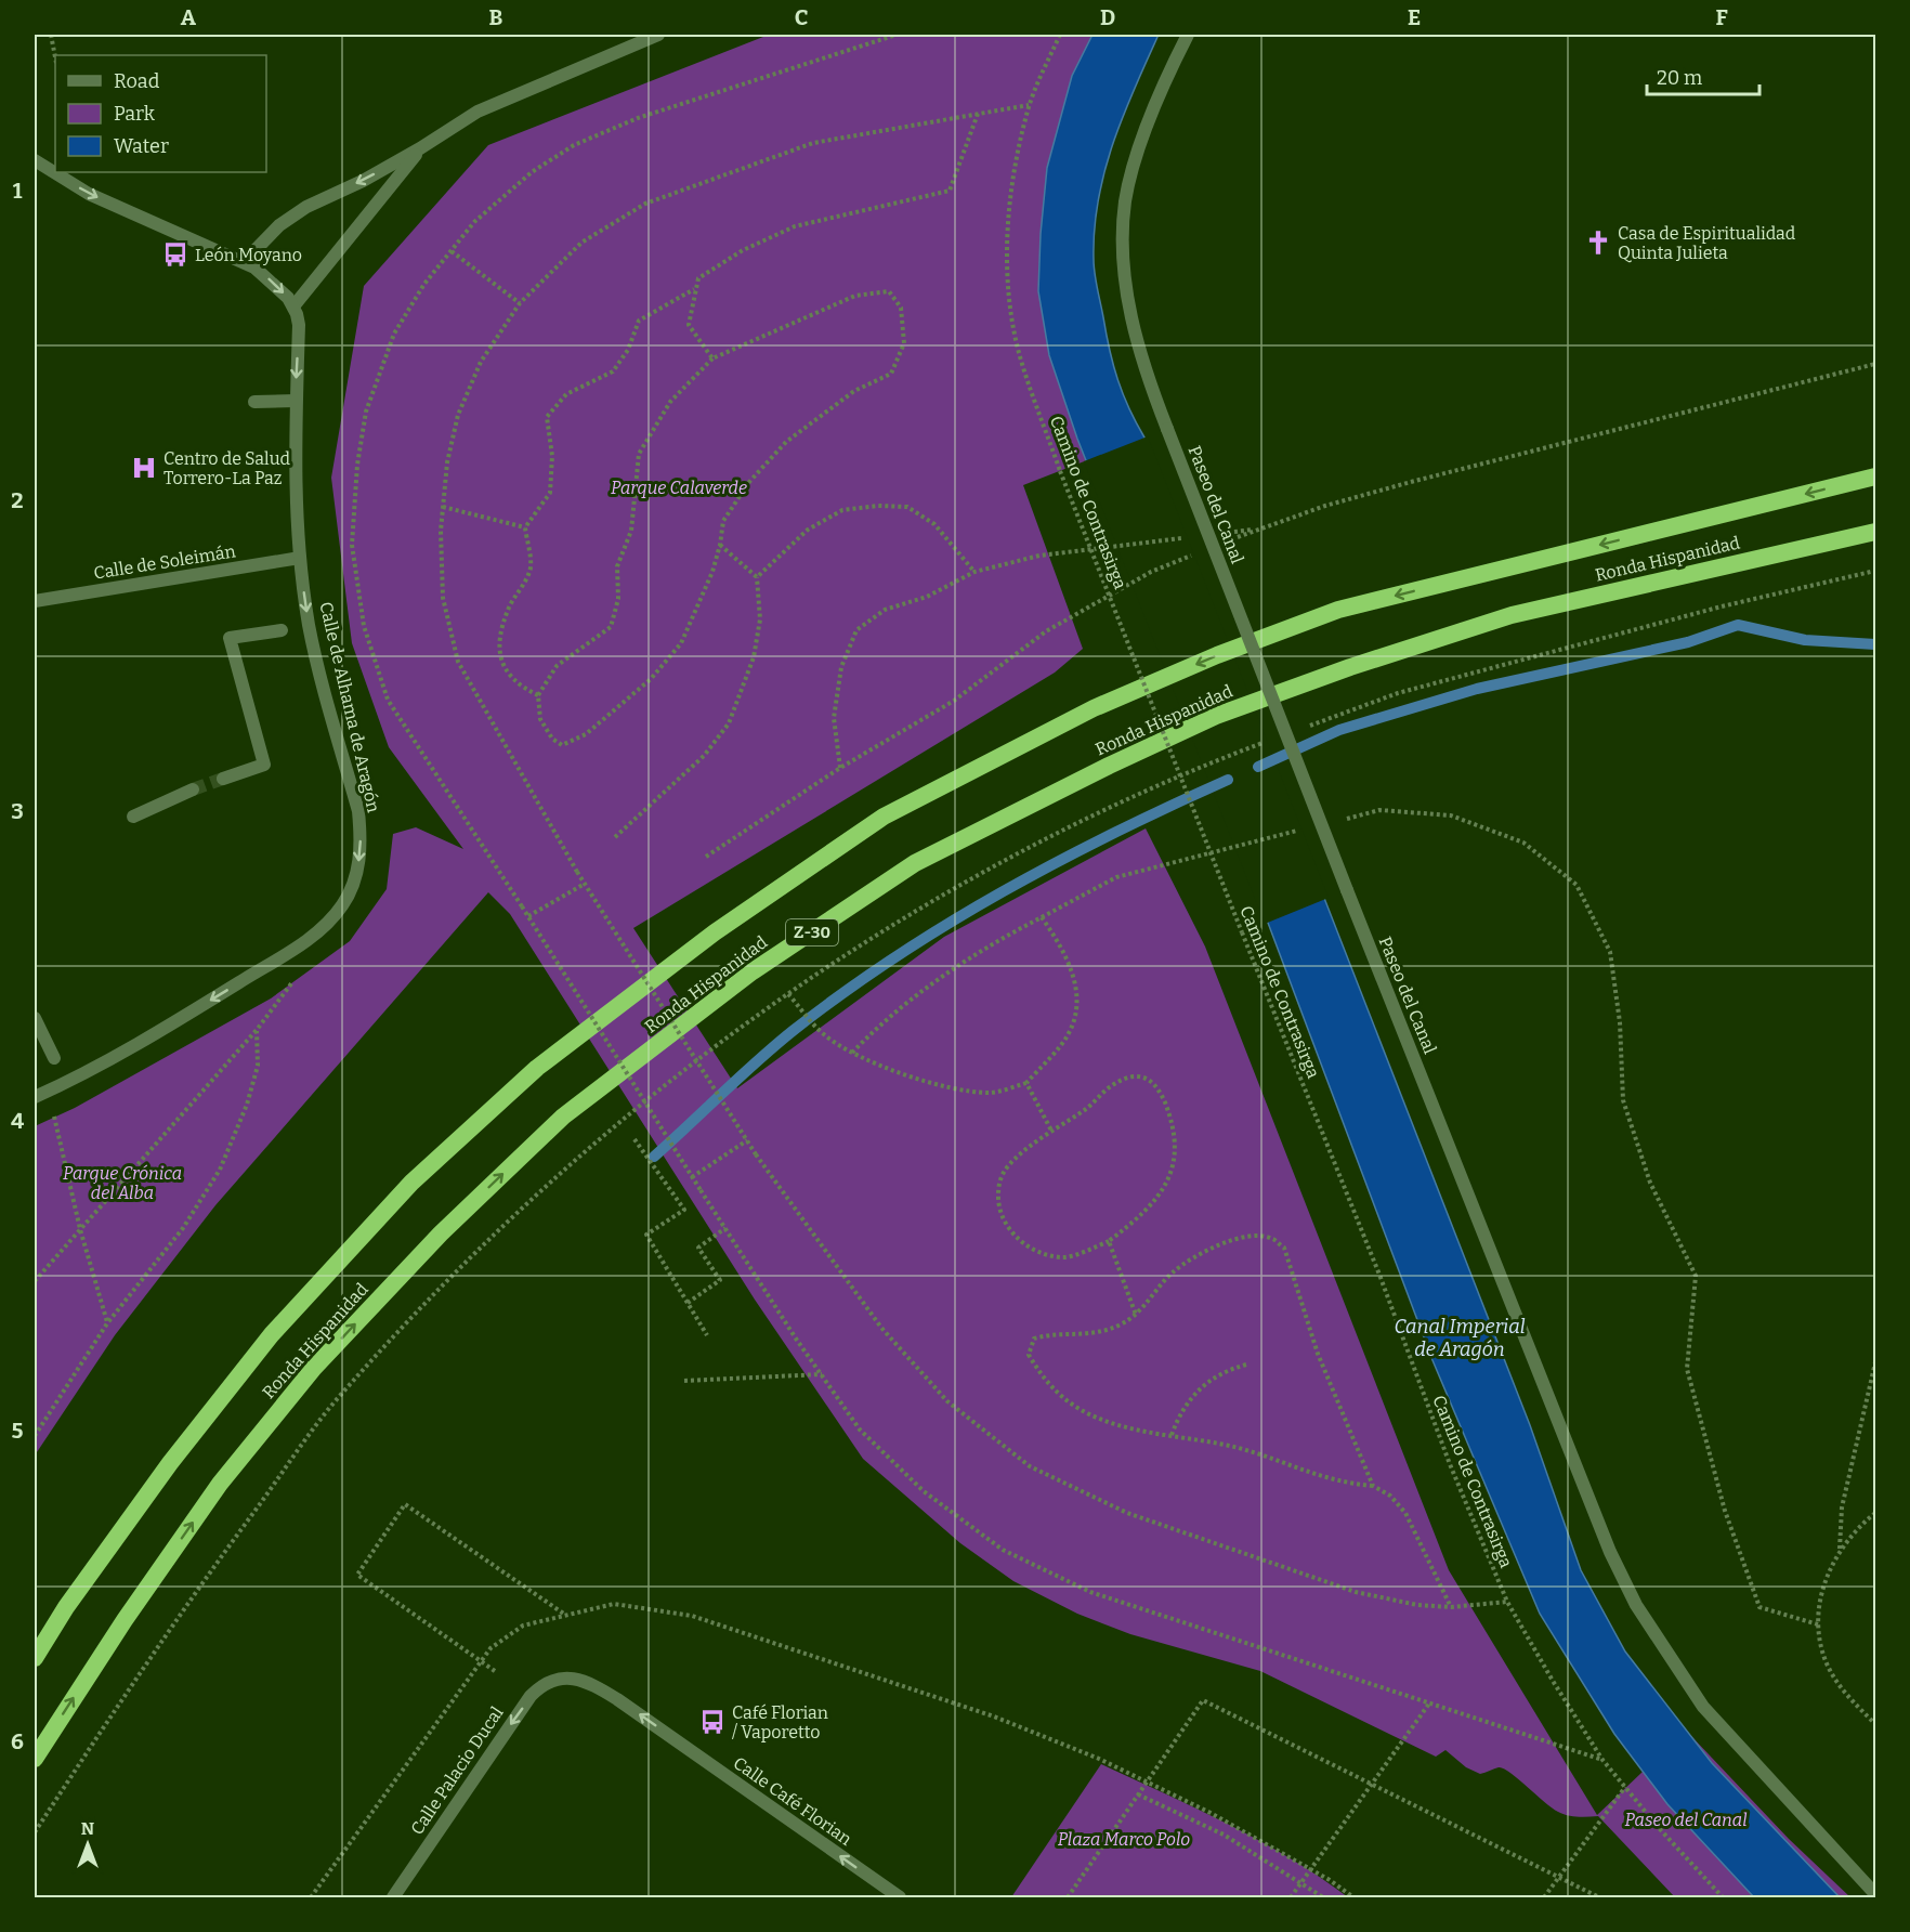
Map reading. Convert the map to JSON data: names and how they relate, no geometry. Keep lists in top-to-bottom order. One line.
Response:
{"streets":{"highway":["Ronda Hispanidad","Z-30"],"street":["Paseo del Canal","Calle de Soleimán","Calle de Alhama de Aragón","Calle Palacio Ducal","Calle Café Florian"],"path":["Camino de Contrasirga"]},"crossings":[["Calle de Soleimán","Calle de Alhama de Aragón"],["Calle Palacio Ducal","Calle Café Florian"]],"one_way":["Calle de Alhama de Aragón","Calle Palacio Ducal","Calle Café Florian"],"water":["Canal Imperial de Aragón"],"parks":["Parque Calaverde","Parque Crónica del Alba","Paseo del Canal","Plaza Marco Polo"],"places":{"church":["Casa de Espiritualidad Quinta Julieta"],"bus stop":["León Moyano","Café Florian / Vaporetto"],"hospital":["Centro de Salud Torrero-La Paz"]},"legend":["Road","Park","Water"],"scale_bar":"20 m","north":"top","grid":{"columns":["A","B","C","D","E","F"],"rows":["1","2","3","4","5","6"]}}
